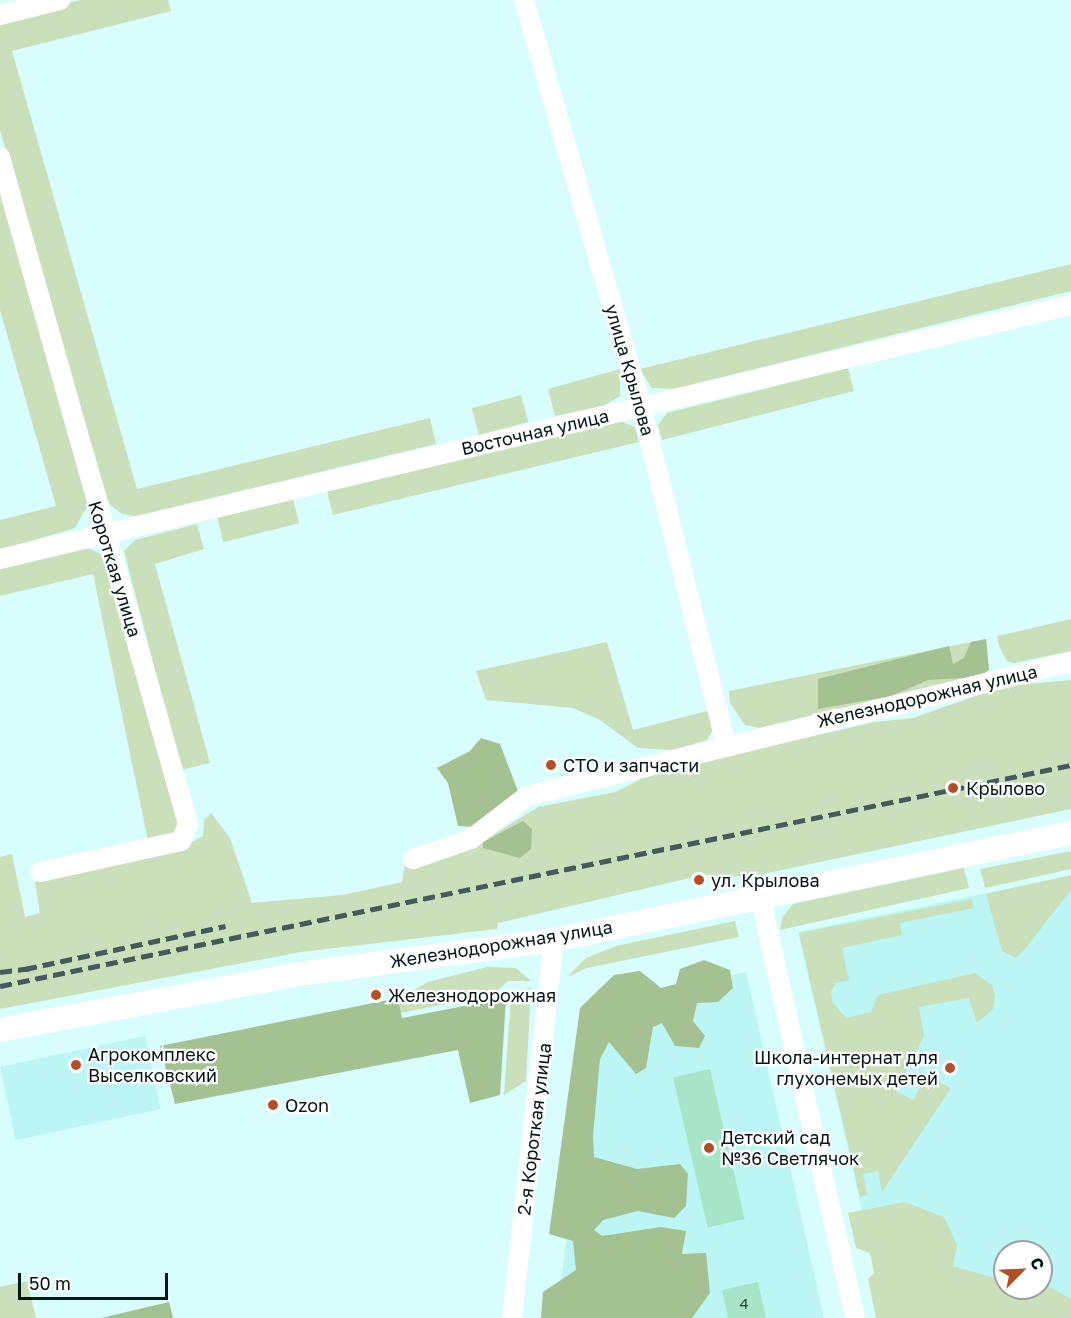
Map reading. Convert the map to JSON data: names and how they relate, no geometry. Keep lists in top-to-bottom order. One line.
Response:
{"streets":{"main road":["Железнодорожная улица"],"street":["улица Крылова","Восточная улица","Короткая улица","2-я Короткая улица"]},"crossings":[["улица Крылова","Восточная улица"],["улица Крылова","Железнодорожная улица"],["Восточная улица","Короткая улица"],["Железнодорожная улица","2-я Короткая улица"]],"places":["СТО и запчасти","Крылово","ул. Крылова","Железнодорожная","Агрокомплекс Выселковский","Школа-интернат для глухонемых детей","Ozon","Детский сад №36 Светлячок"],"house_numbers":["4"],"scale_bar":"50 m","north":"top right"}
